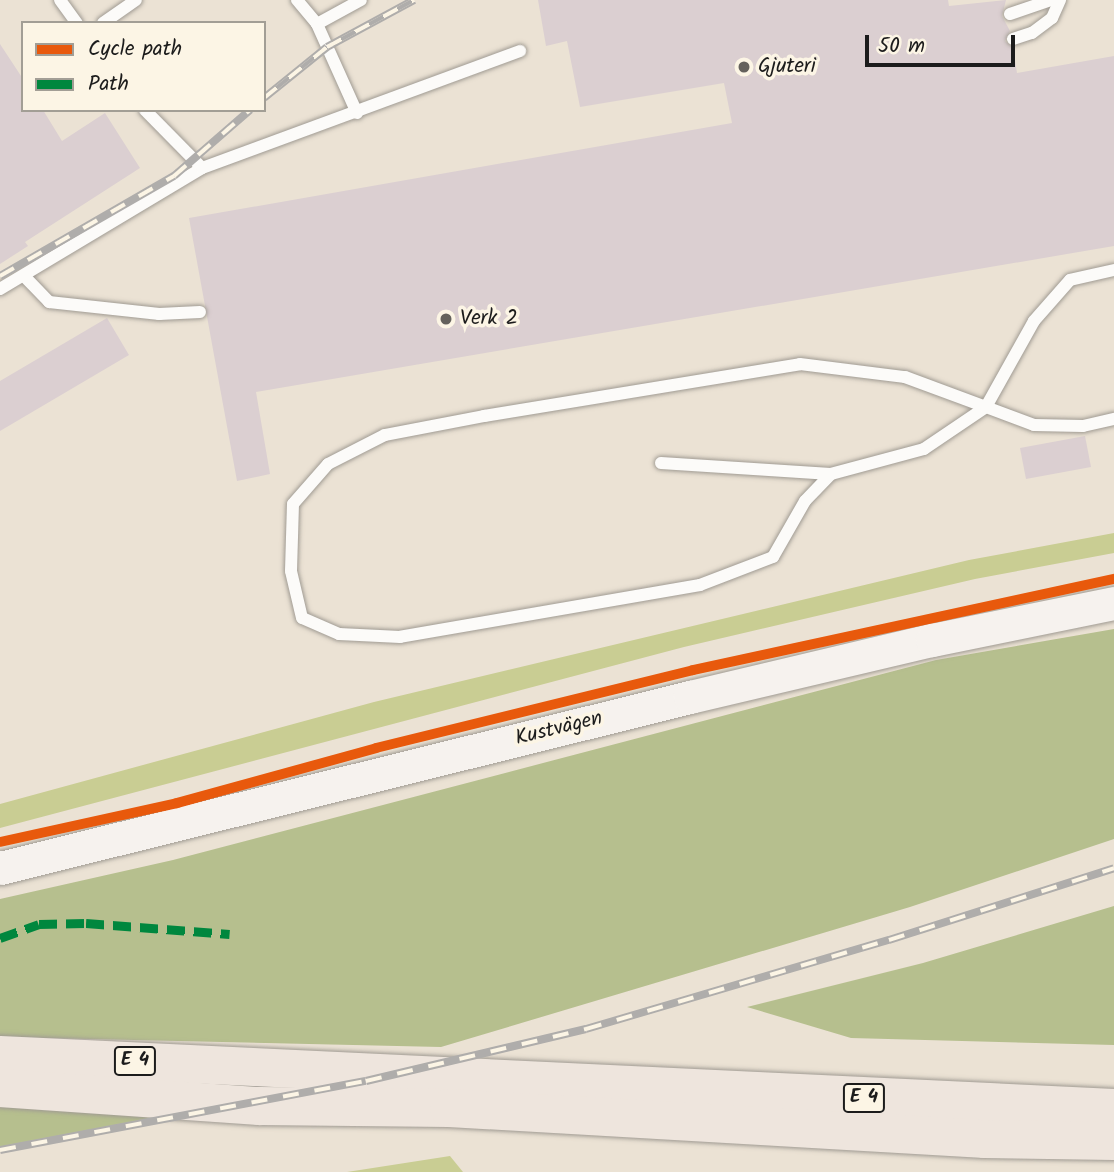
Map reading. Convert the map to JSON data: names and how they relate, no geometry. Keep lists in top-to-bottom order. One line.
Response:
{"streets":{"highway":["E 4"],"main road":["Kustvägen"]},"places":["Gjuteri","Verk 2"],"legend":["Cycle path","Path"],"scale_bar":"50 m"}
